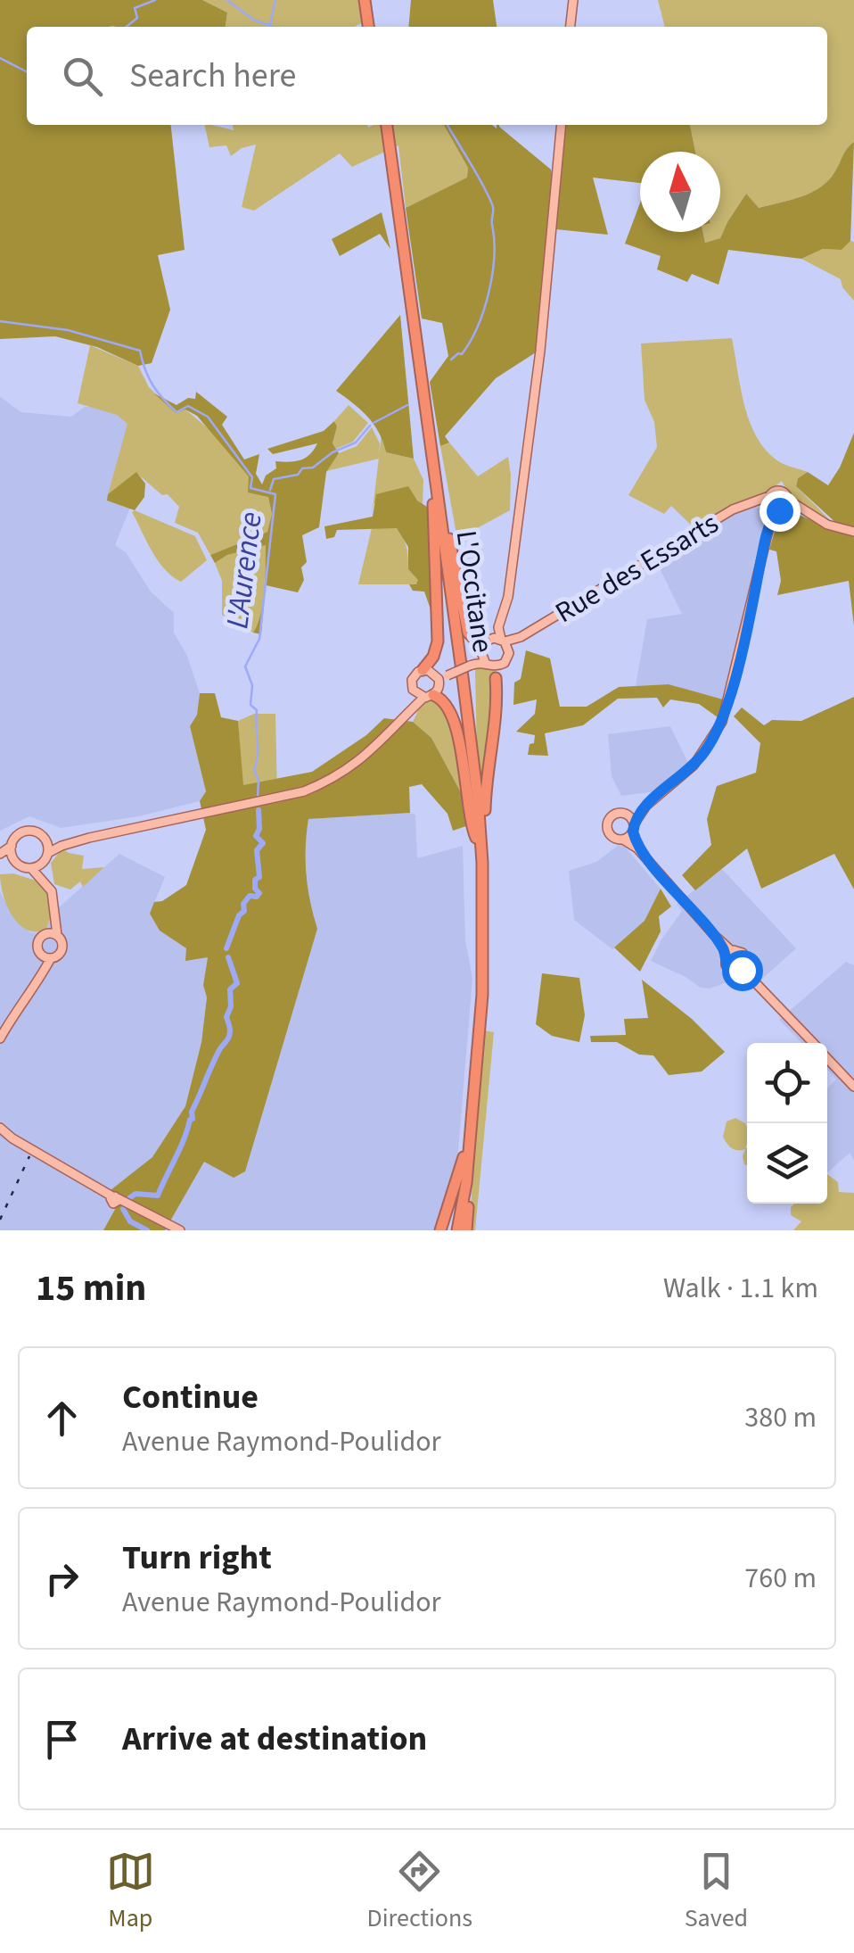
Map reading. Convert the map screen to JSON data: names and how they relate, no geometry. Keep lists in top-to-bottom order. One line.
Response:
{"streets":{"highway":["L'Occitane"],"main road":["Rue des Essarts"]},"water":["L'Aurence"],"north":"top","page":{"search":"Search here","heading":["15 min","Walk · 1.1 km"],"list":[["Continue","Avenue Raymond-Poulidor","380 m"],["Turn right","Avenue Raymond-Poulidor","760 m"],"Arrive at destination"],"nav":["Map","Directions","Saved"]}}
